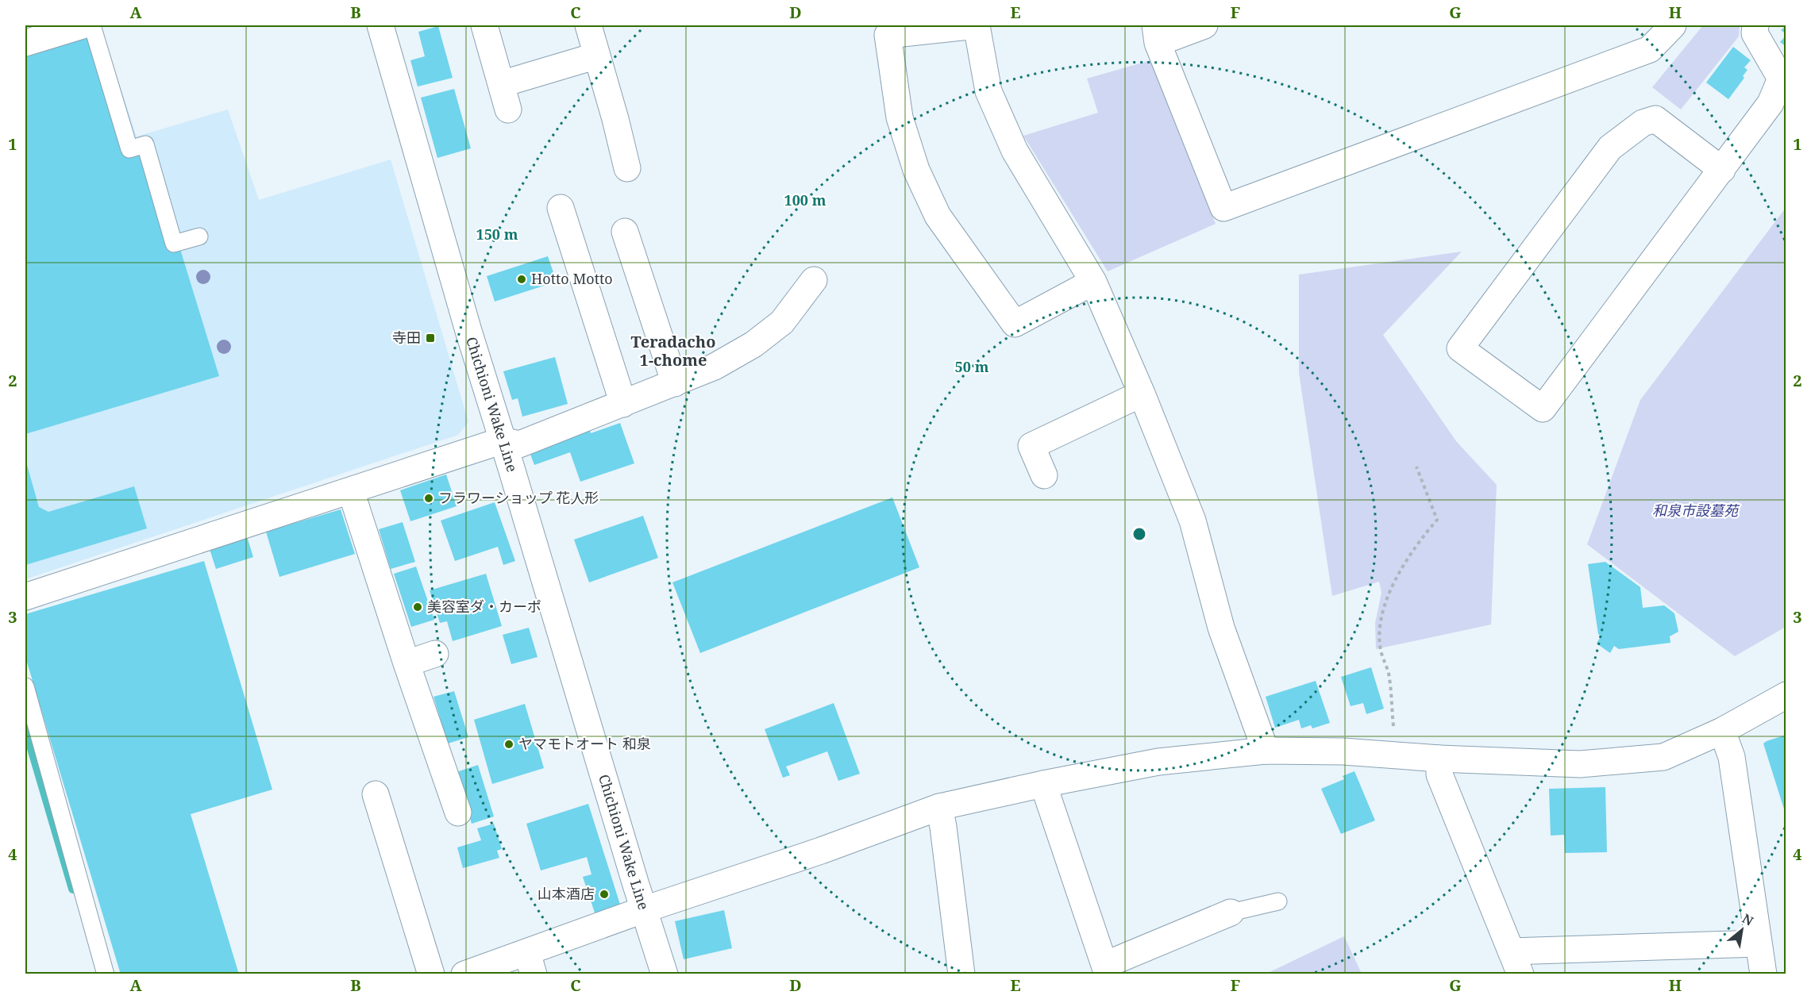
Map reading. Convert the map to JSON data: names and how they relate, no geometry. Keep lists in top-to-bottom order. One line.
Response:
{"streets":{"street":["Chichioni Wake Line"]},"districts":["Teradacho 1-chome"],"parks":["和泉市設墓苑"],"places":{"other":["Hotto Motto","フラワーショップ 花人形","美容室ダ・カーポ","ヤマモトオート 和泉","山本酒店"],"transit":["寺田"]},"north":"top right","grid":{"columns":["A","B","C","D","E","F","G","H"],"rows":["1","2","3","4"]},"rings":["100 m","150 m","50 m"]}
